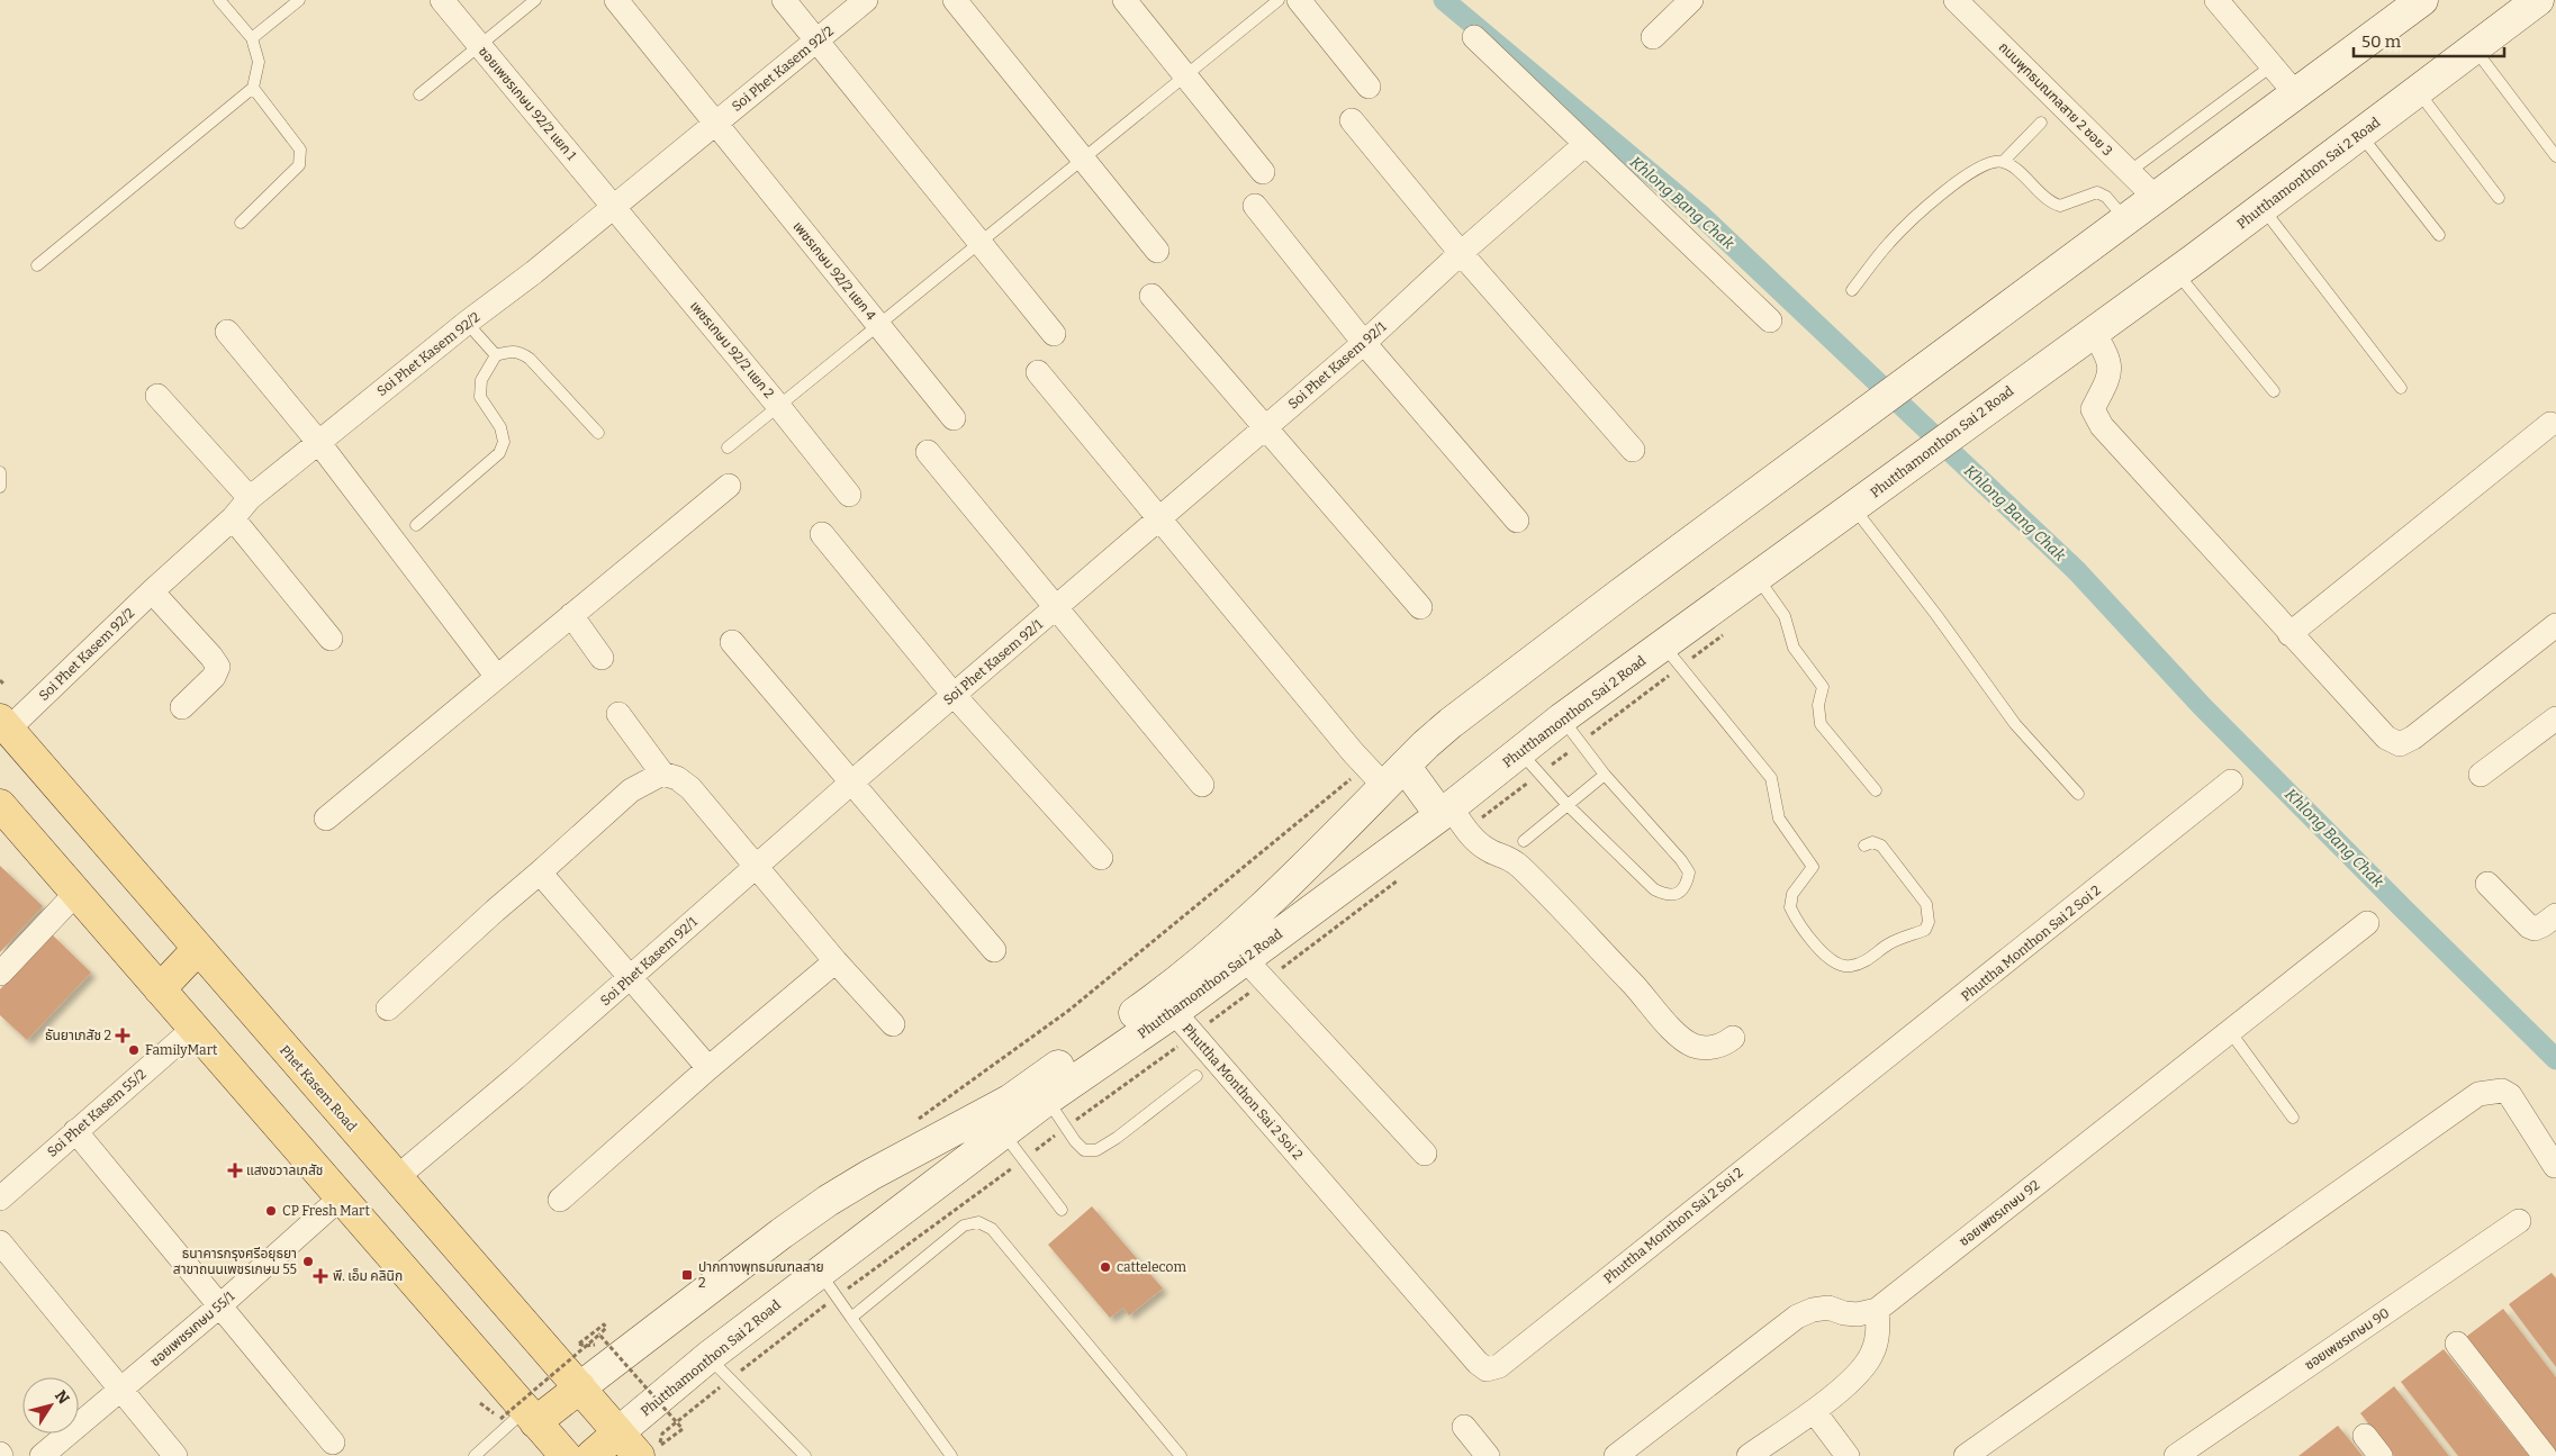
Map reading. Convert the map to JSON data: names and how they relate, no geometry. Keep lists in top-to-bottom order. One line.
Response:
{"streets":{"main road":["Phutthamonthon Sai 2 Road","Phet Kasem Road"],"street":["Soi Phet Kasem 92/2","ถนนพุทธมณฑลสาย 2 ซอย 3","ซอยเพชรเกษม 92/2 แยก 1","เพชรเกษม 92/2 แยก 4","เพชรเกษม 92/2 แยก 2","Soi Phet Kasem 92/1","Phuttha Monthon Sai 2 Soi 2","Soi Phet Kasem 55/2","ซอยเพชรเกษม 92","ซอยเพชรเกษม 55/1","ซอยเพชรเกษม 90"]},"crossings":[["Soi Phet Kasem 92/2","ซอยเพชรเกษม 92/2 แยก 1"],["Soi Phet Kasem 92/2","เพชรเกษม 92/2 แยก 4"],["Soi Phet Kasem 92/2","เพชรเกษม 92/2 แยก 2"],["Soi Phet Kasem 92/2","Phet Kasem Road"],["ถนนพุทธมณฑลสาย 2 ซอย 3","Phutthamonthon Sai 2 Road"],["ซอยเพชรเกษม 92/2 แยก 1","เพชรเกษม 92/2 แยก 2"],["Phutthamonthon Sai 2 Road","Phuttha Monthon Sai 2 Soi 2"],["Phutthamonthon Sai 2 Road","Phet Kasem Road"],["Soi Phet Kasem 92/1","Phet Kasem Road"]],"water":["Khlong Bang Chak"],"places":{"health":["ธันยาเภสัช 2","แสงชวาลเภสัช","พี. เอ็ม คลินิก"],"other":["FamilyMart","CP Fresh Mart","ธนาคารกรุงศรีอยุธยา สาขาถนนเพชรเกษม 55","cattelecom"],"transit":["ปากทางพุทธมณฑลสาย 2"]},"scale_bar":"50 m","north":"top right"}
